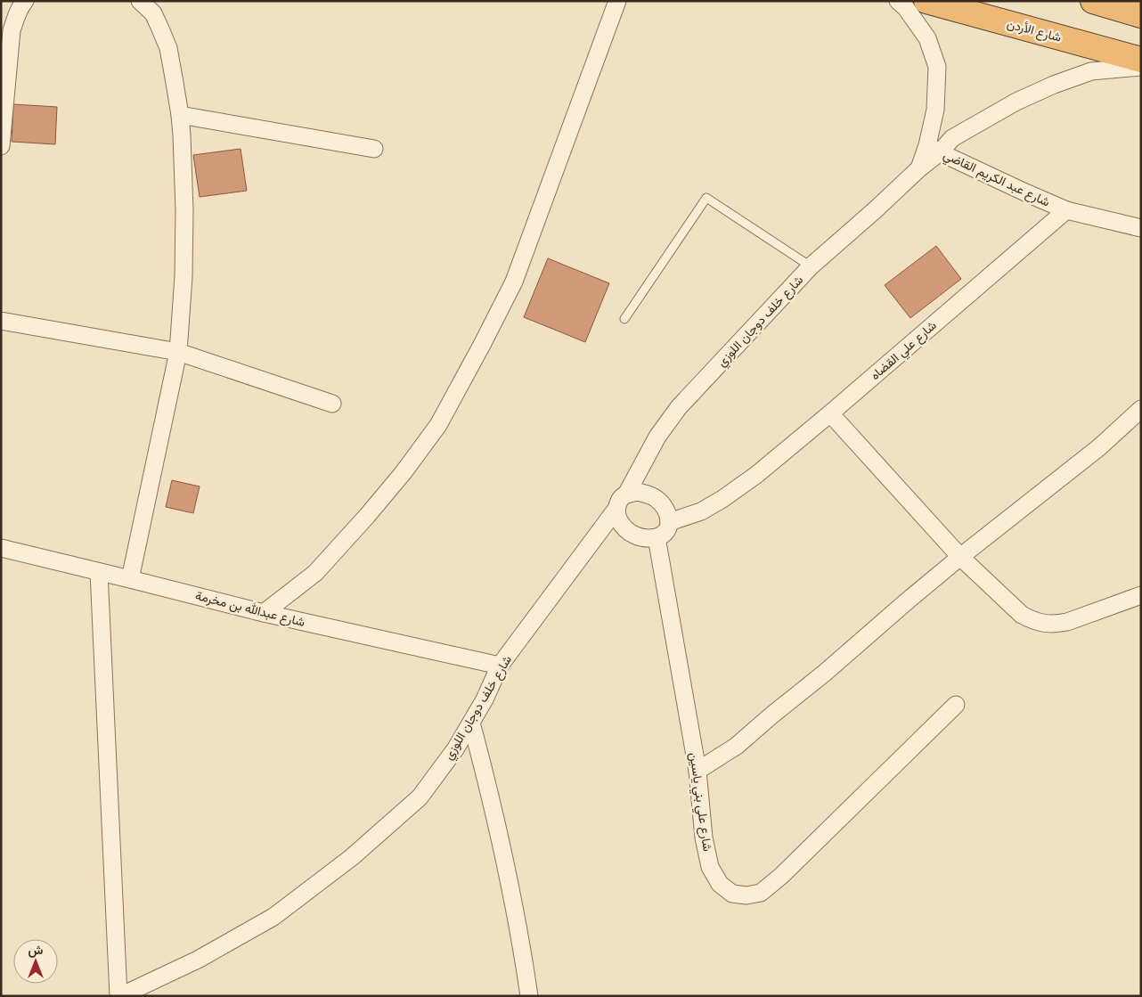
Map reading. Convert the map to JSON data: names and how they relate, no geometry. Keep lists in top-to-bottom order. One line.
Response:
{"streets":{"highway":["شارع الأردن"],"street":["شارع عبد الكريم القاضي","شارع خلف دوجان اللوزي","شارع علي القضاه","شارع عبدالله بن مخرمة","شارع علي بني ياسين"]},"crossings":[["شارع عبد الكريم القاضي","شارع خلف دوجان اللوزي"],["شارع عبد الكريم القاضي","شارع علي القضاه"],["شارع خلف دوجان اللوزي","شارع علي القضاه"],["شارع خلف دوجان اللوزي","شارع عبدالله بن مخرمة"],["شارع خلف دوجان اللوزي","شارع علي بني ياسين"],["شارع علي القضاه","شارع علي بني ياسين"]],"north":"top"}
